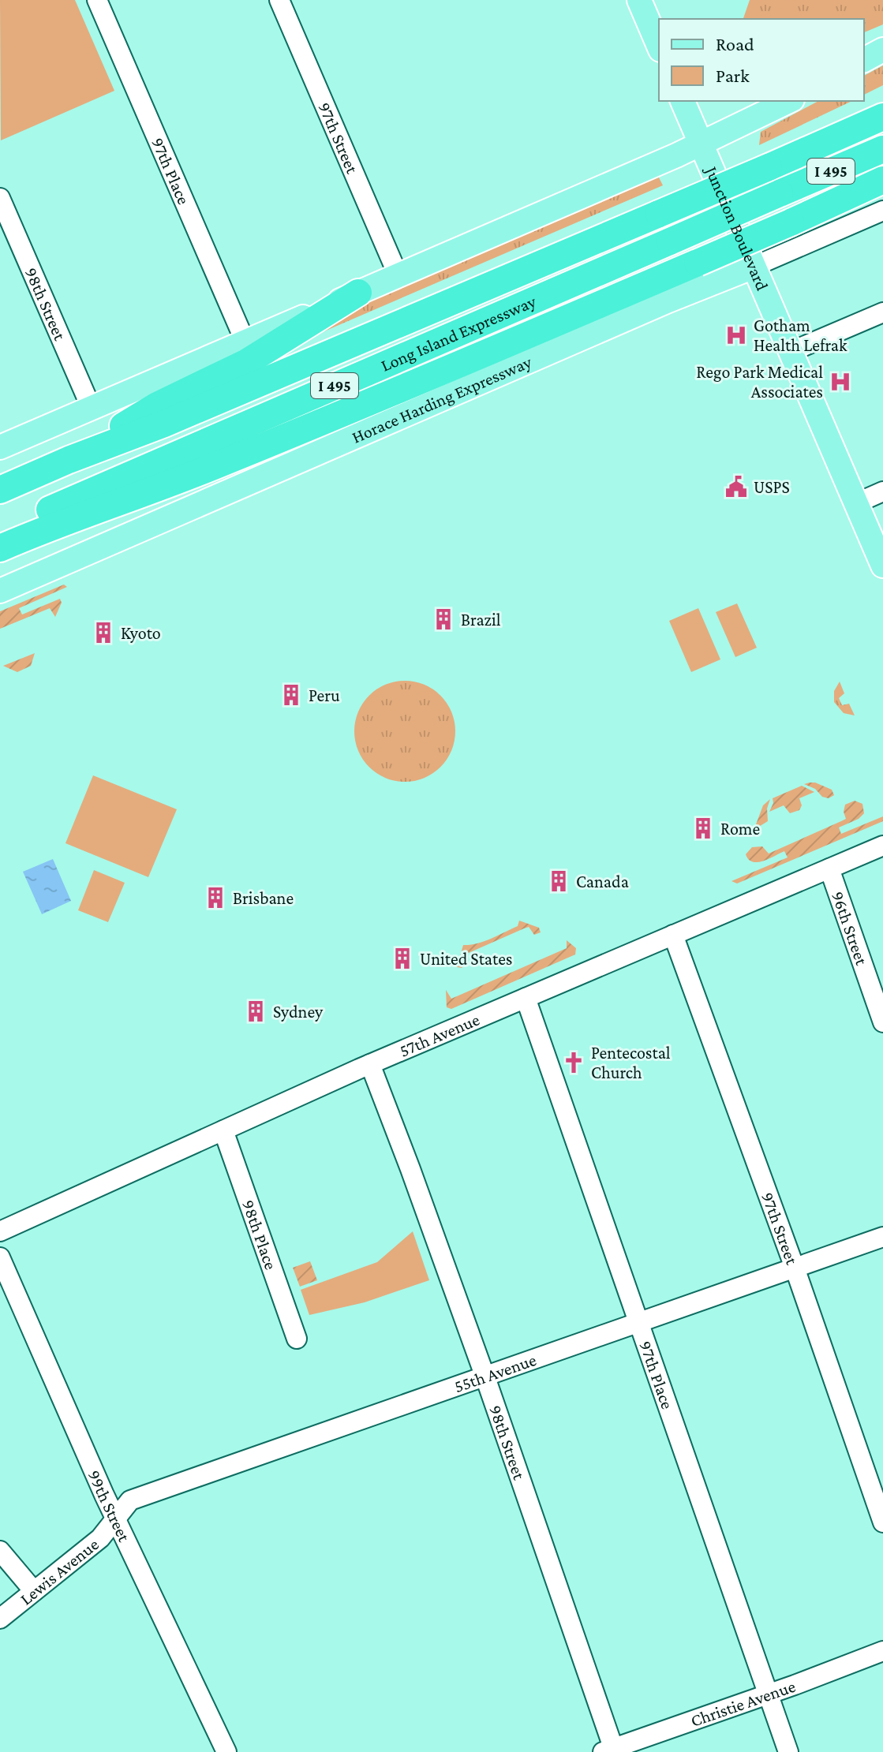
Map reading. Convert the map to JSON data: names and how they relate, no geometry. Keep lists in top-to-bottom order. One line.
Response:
{"streets":{"highway":["I 495","Long Island Expressway"],"main road":["Junction Boulevard","Horace Harding Expressway"],"street":["97th Street","97th Place","98th Street","96th Street","57th Avenue","98th Place","55th Avenue","99th Street","Lewis Avenue","Christie Avenue"]},"crossings":[["97th Street","57th Avenue"],["97th Street","55th Avenue"],["97th Place","57th Avenue"],["97th Place","55th Avenue"],["97th Place","Christie Avenue"],["Junction Boulevard","Horace Harding Expressway"],["98th Street","57th Avenue"],["98th Street","55th Avenue"],["98th Street","Christie Avenue"],["96th Street","57th Avenue"],["57th Avenue","98th Place"],["55th Avenue","99th Street"],["55th Avenue","Lewis Avenue"],["99th Street","Lewis Avenue"]],"places":{"hospital":["Gotham Health Lefrak","Rego Park Medical Associates"],"public building":["USPS"],"building":["Brazil","Kyoto","Peru","Rome","Canada","Brisbane","United States","Sydney"],"church":["Pentecostal Church"]},"legend":["Road","Park"]}
